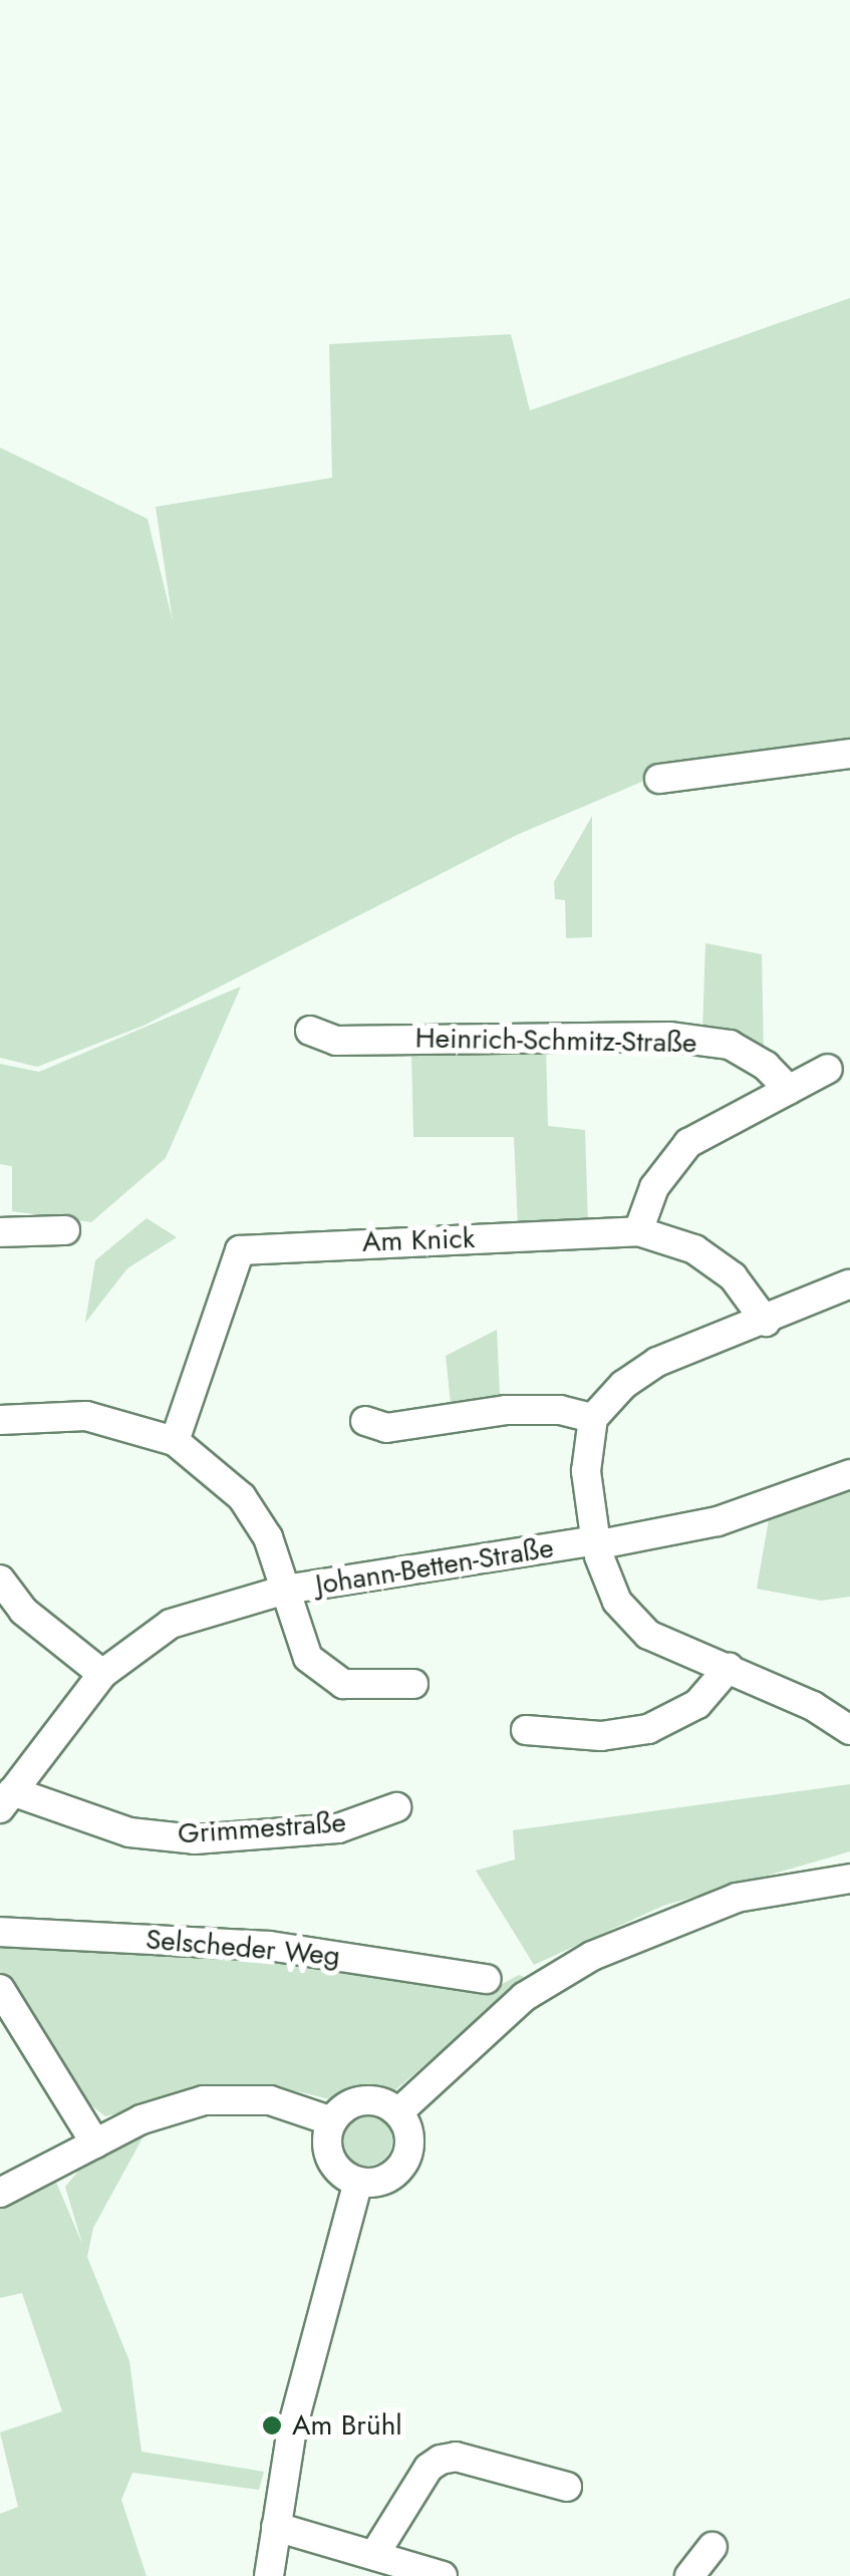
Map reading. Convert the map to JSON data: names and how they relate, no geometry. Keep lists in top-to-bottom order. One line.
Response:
{"streets":{"street":["Heinrich-Schmitz-Straße","Am Knick","Johann-Betten-Straße","Grimmestraße","Selscheder Weg"]},"places":["Am Brühl"]}
